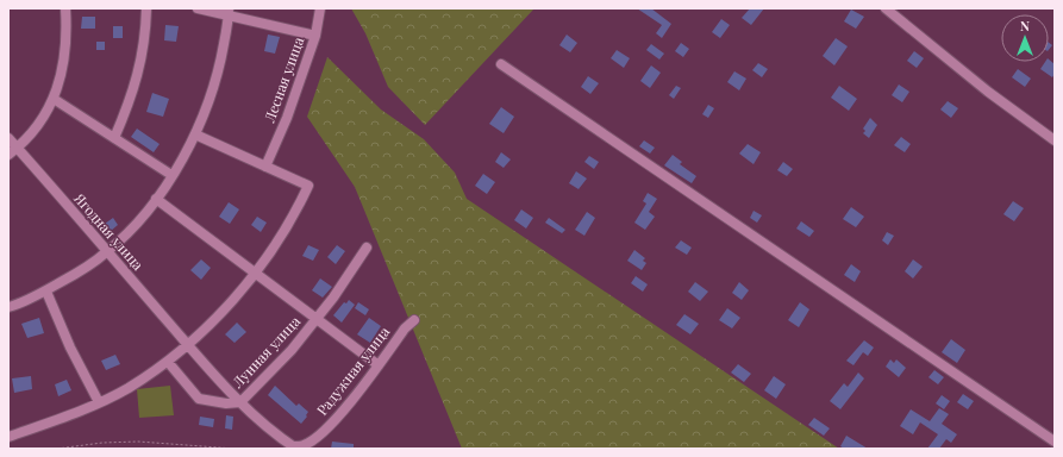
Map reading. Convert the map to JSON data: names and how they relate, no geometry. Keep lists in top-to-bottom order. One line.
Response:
{"streets":{"street":["Лесная улица","Ягодная улица","Лунная улица","Радужная улица"]},"crossings":[["Ягодная улица","Радужная улица"],["Лунная улица","Радужная улица"]],"north":"top"}
